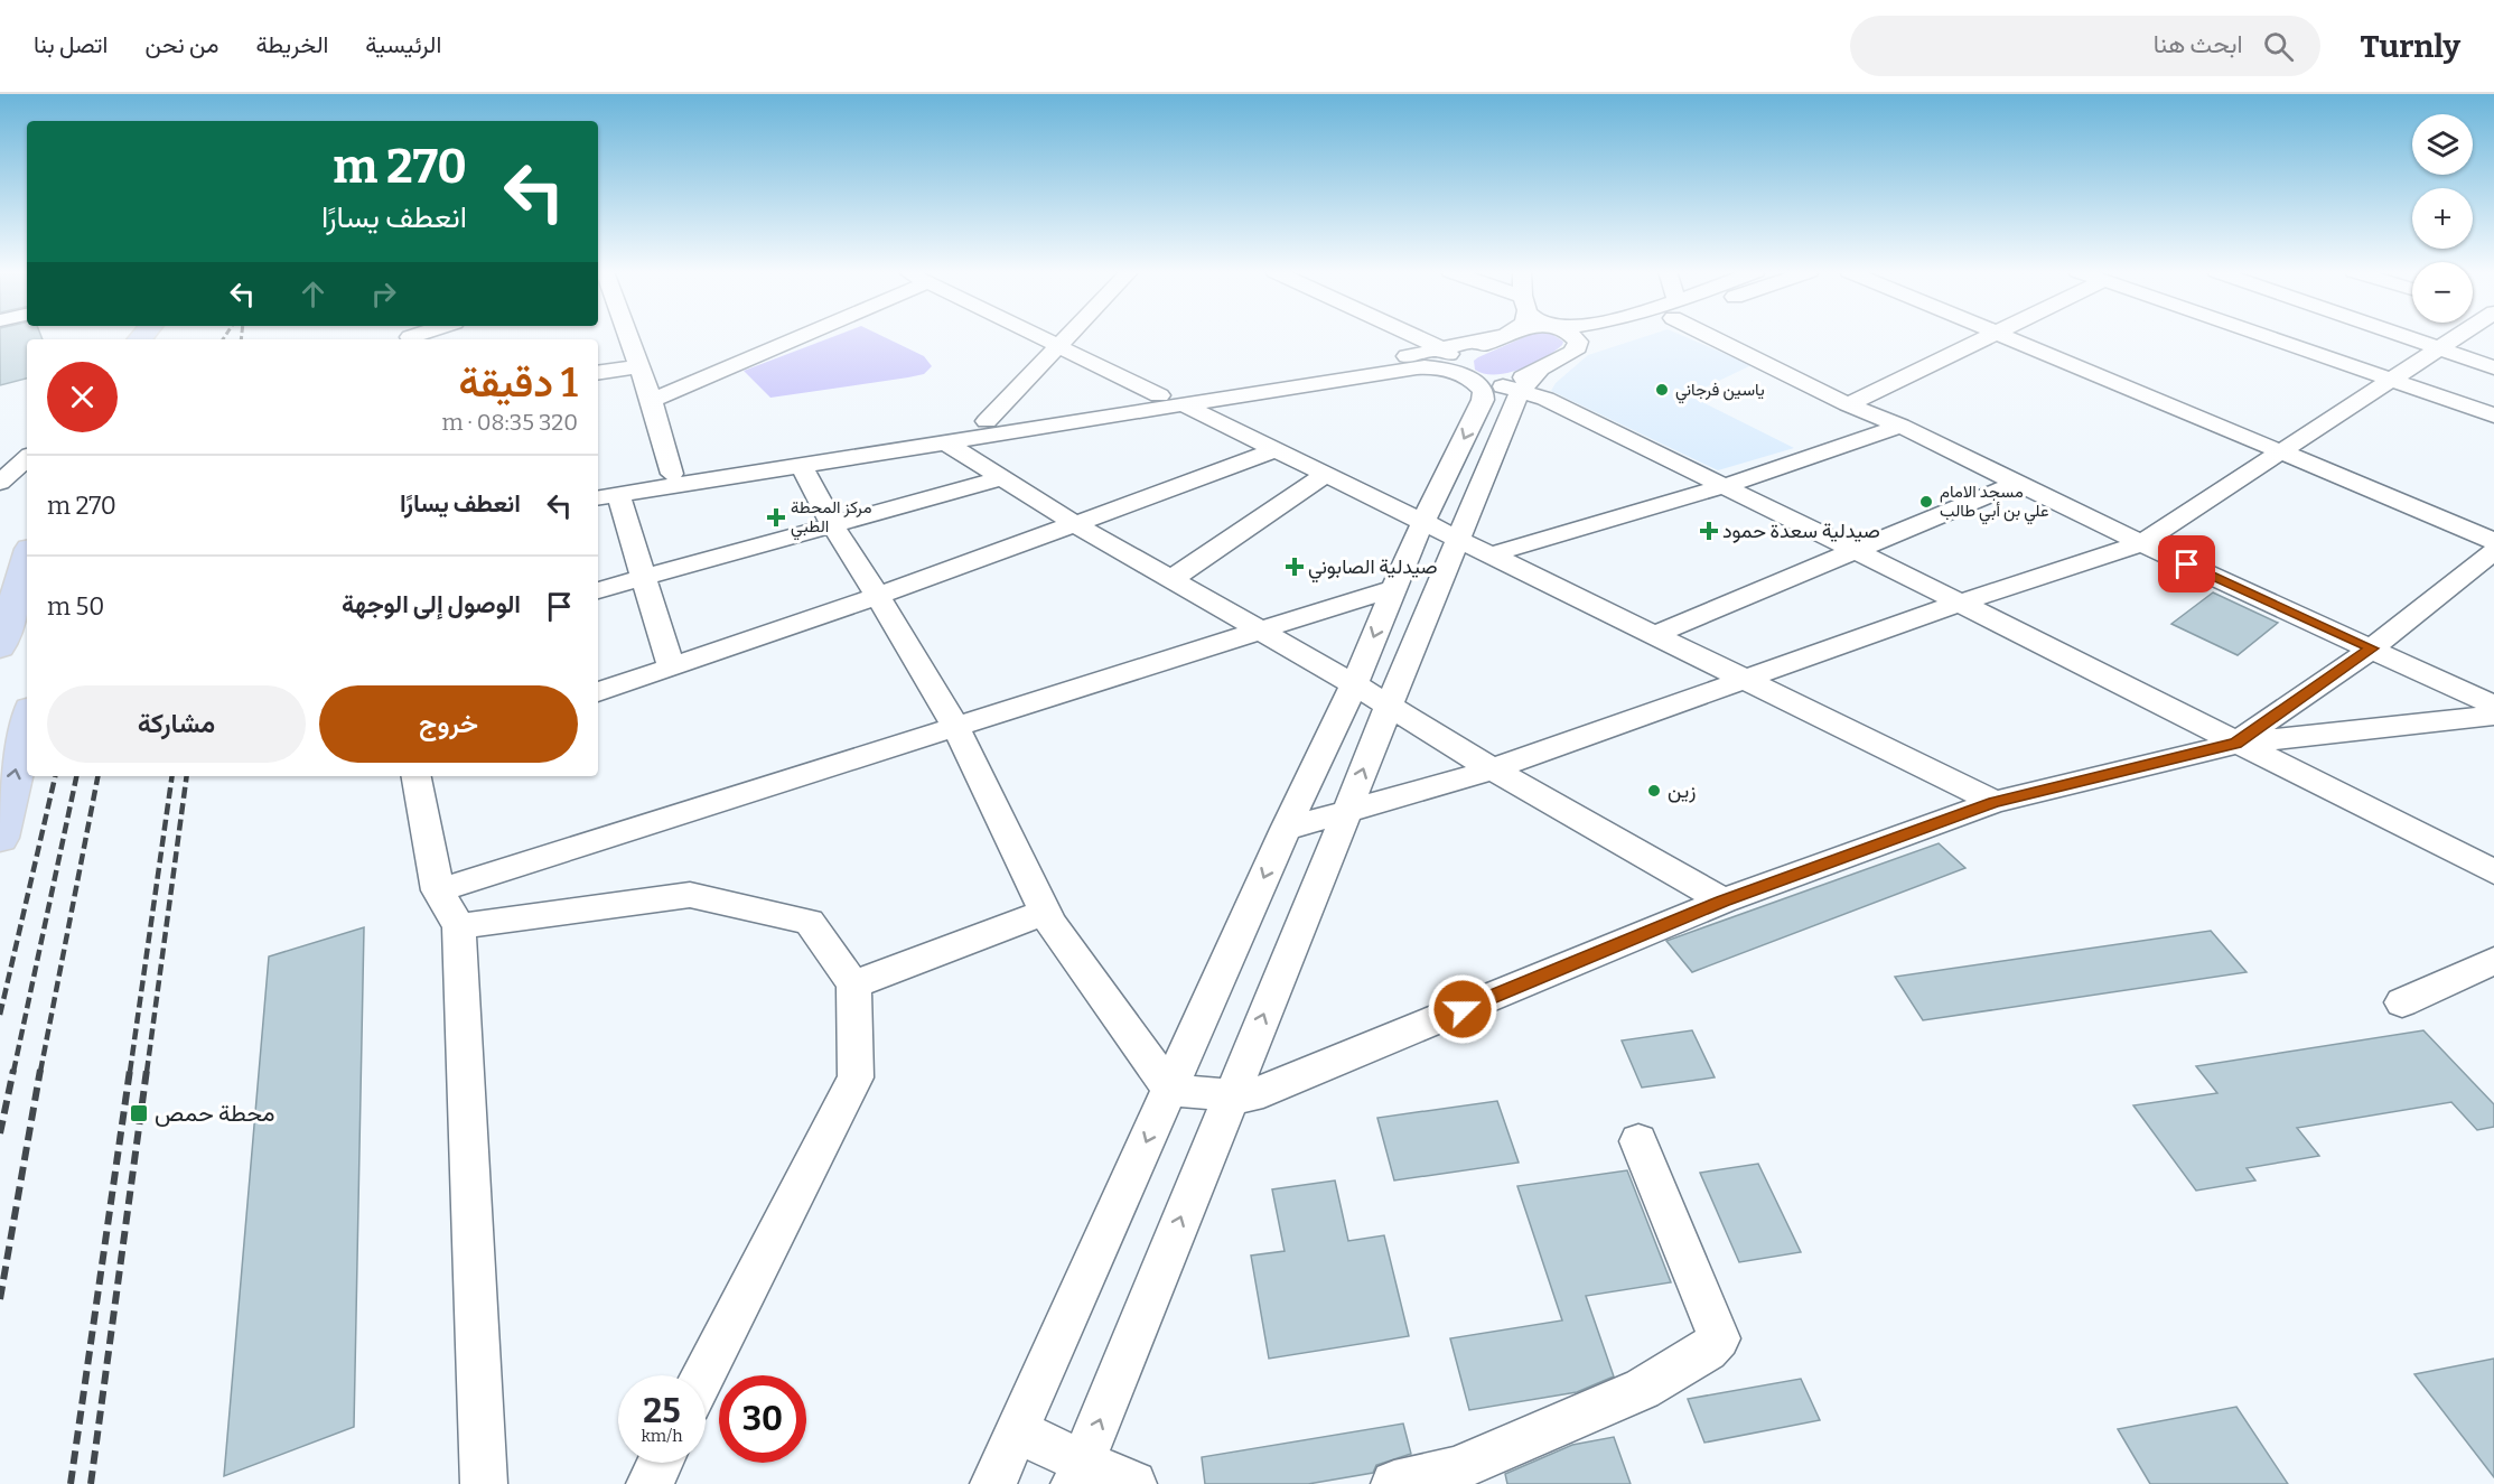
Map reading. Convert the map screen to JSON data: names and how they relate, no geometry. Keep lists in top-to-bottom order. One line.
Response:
{"places":{"other":["ياسين فرجاني","مسجد الامام علي بن أبي طالب","زين"],"health":["مركز المحطة الطبي","صيدلية سعدة حمود","صيدلية الصابوني"],"transit":["محطة حمص"]},"page":{"header":"Turnly","search":"ابحث هنا","nav":["الرئيسية","الخريطة","من نحن","اتصل بنا"],"map_buttons":["+","−"],"turn":["270 m","انعطف يسارًا"],"heading":["1 دقيقة","320 m · 08:35"],"list":[{"name":"انعطف يسارًا","value":"270 m"},{"name":"الوصول إلى الوجهة","value":"50 m"}],"buttons":["خروج","مشاركة"],"speed":"25 km/h","limit":"30"}}
